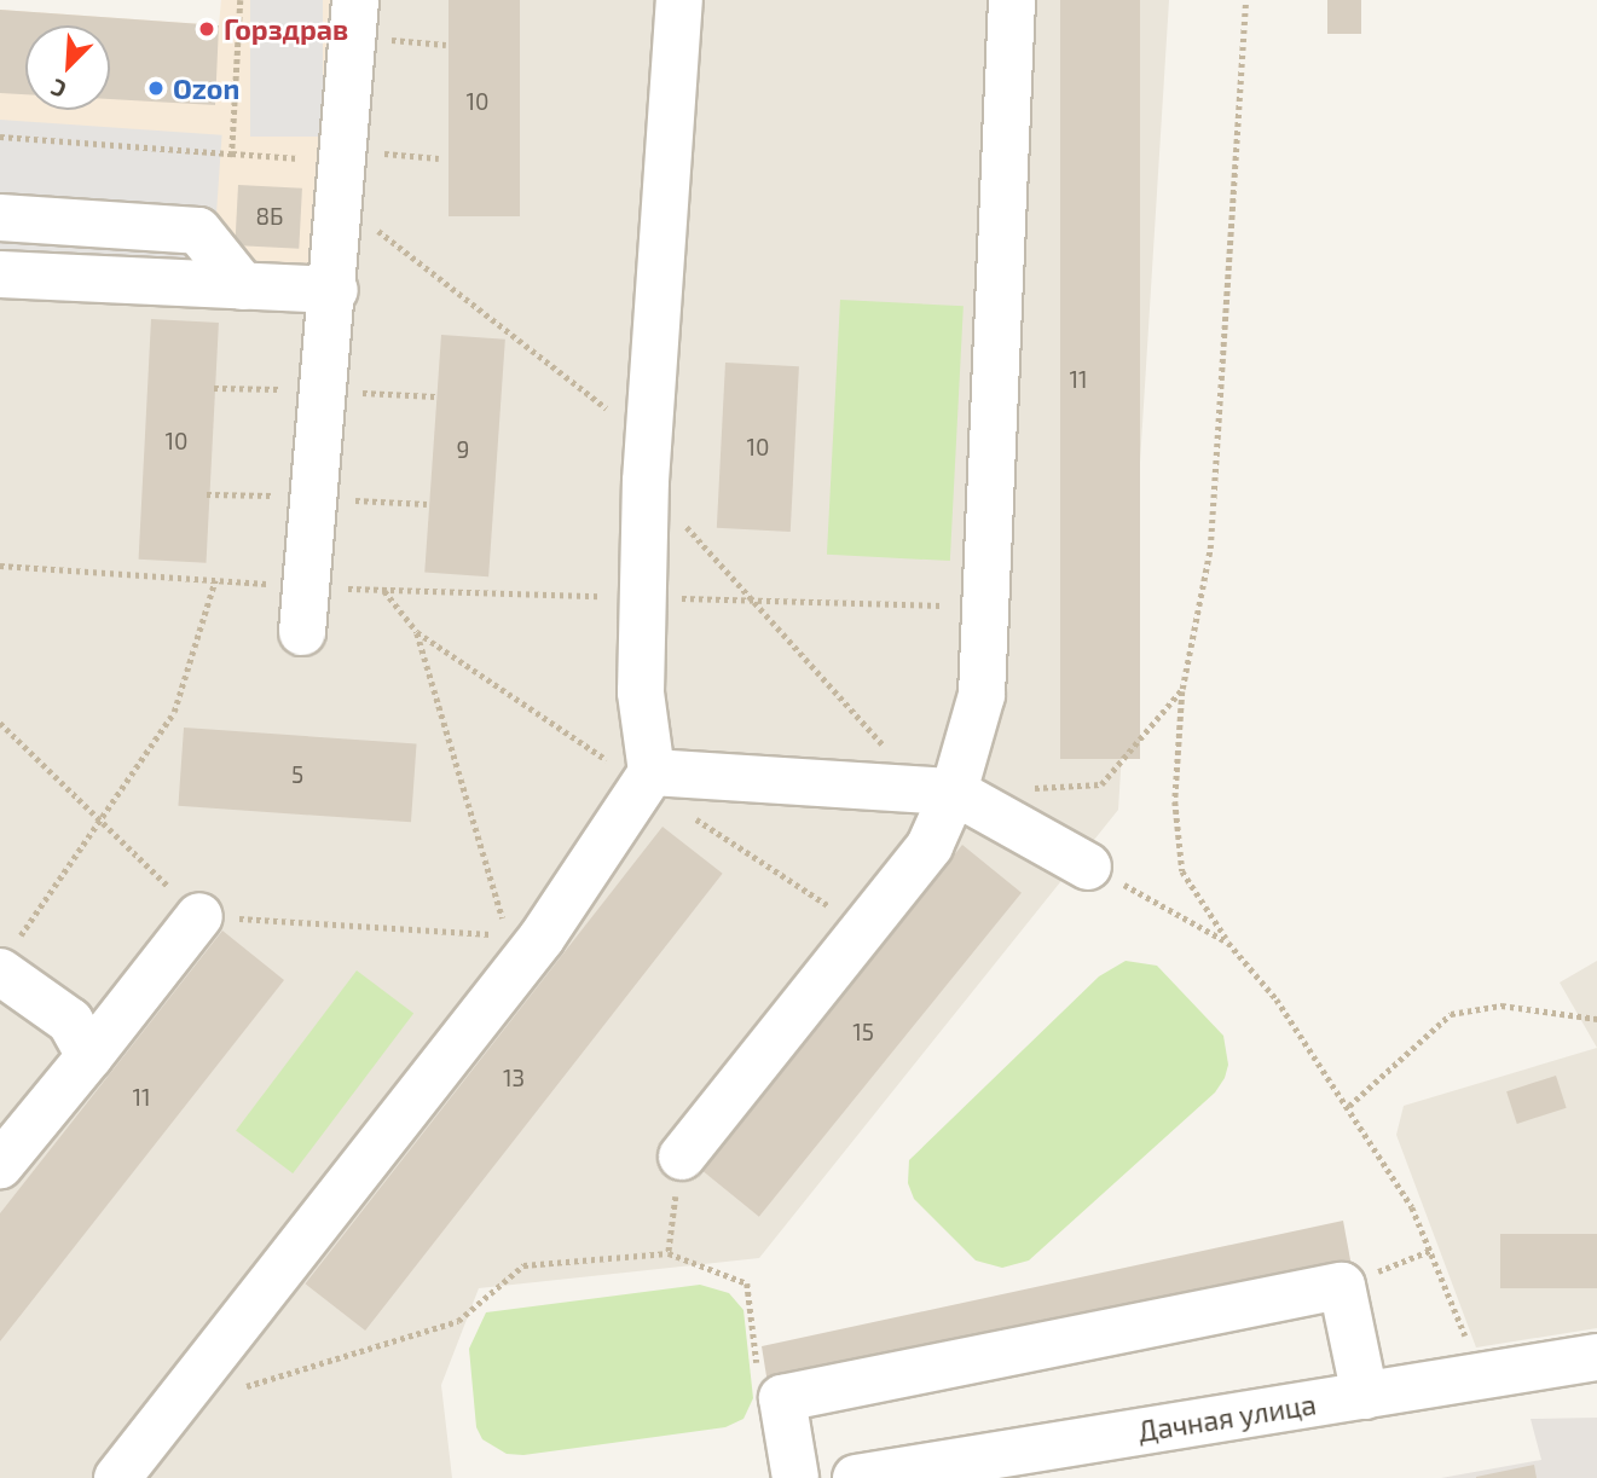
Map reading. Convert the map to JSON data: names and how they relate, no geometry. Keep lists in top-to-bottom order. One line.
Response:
{"streets":{"street":["Дачная улица"]},"places":["Горздрав","Ozon"],"house_numbers":["10","8Б","11","10","10","9","5","15","13","11"],"north":"bottom left"}
